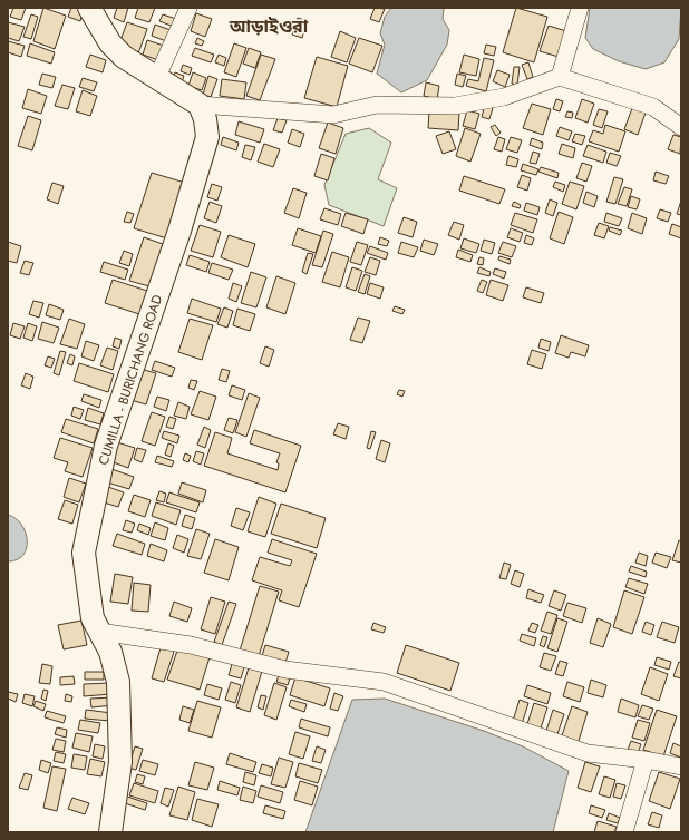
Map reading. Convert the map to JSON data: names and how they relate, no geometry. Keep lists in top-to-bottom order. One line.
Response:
{"streets":{"main road":["CUMILLA - BURICHANG ROAD"]},"districts":["আড়াইওরা"]}
